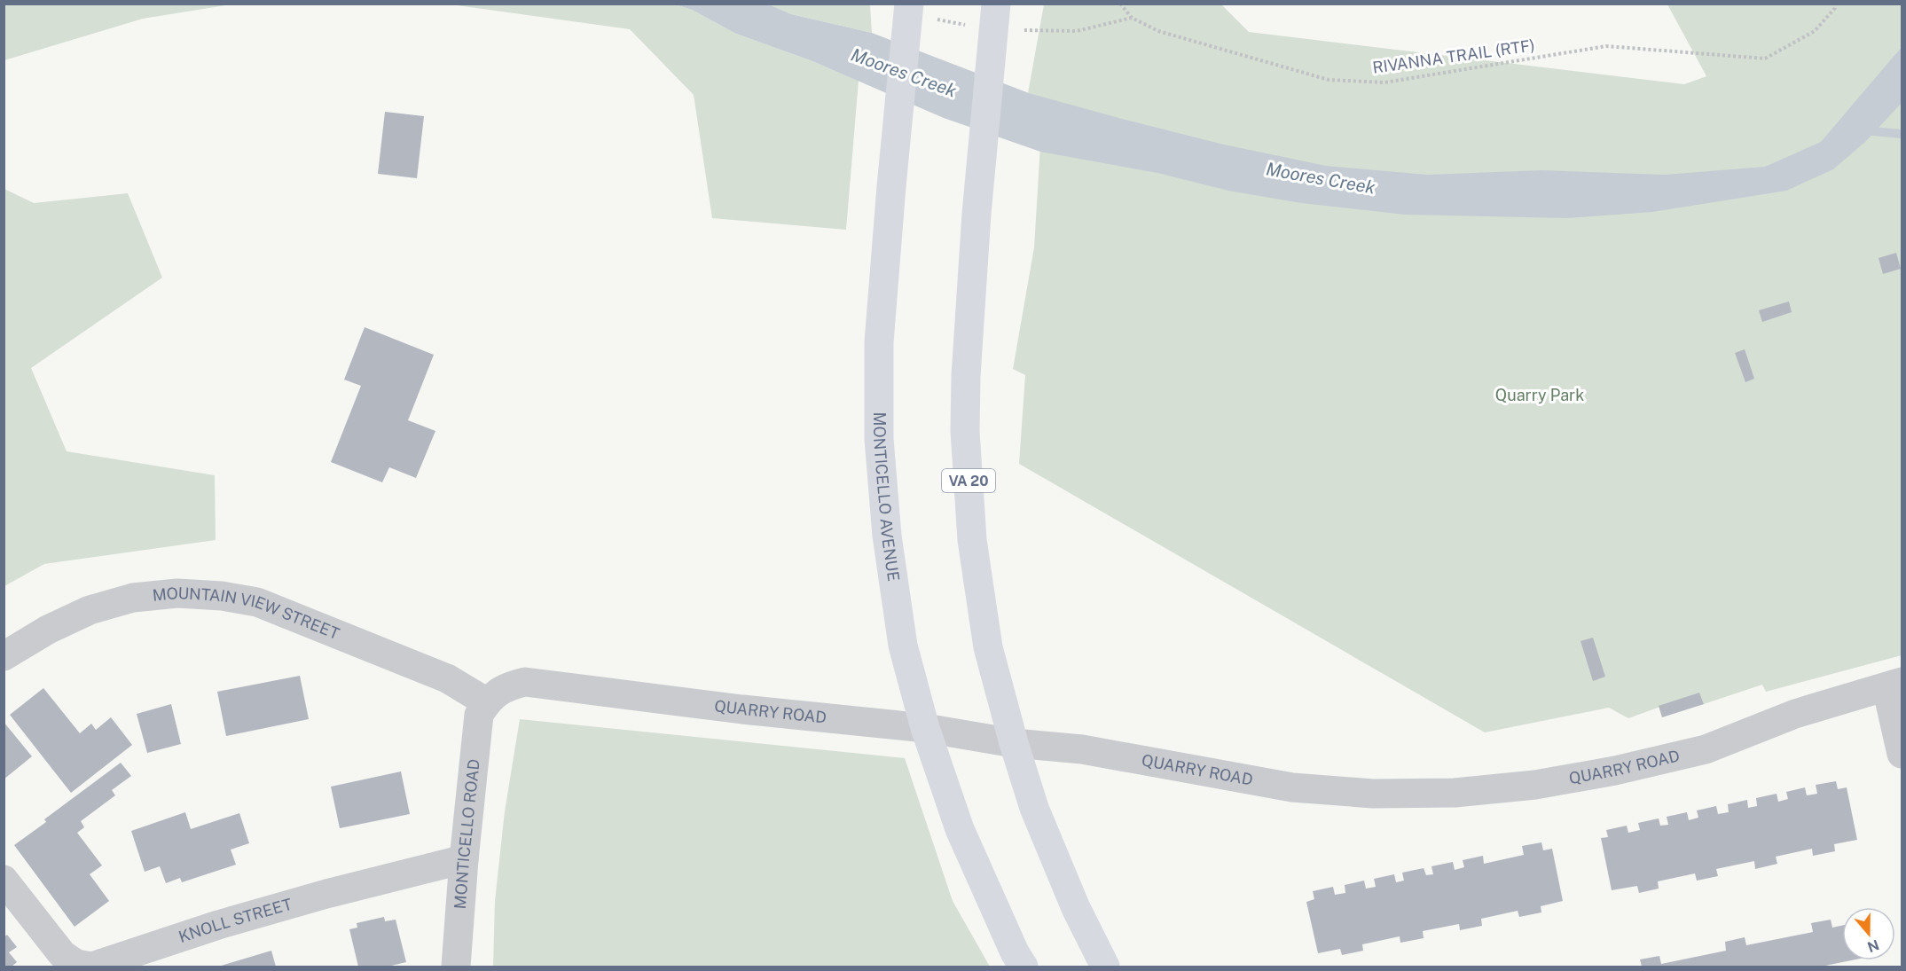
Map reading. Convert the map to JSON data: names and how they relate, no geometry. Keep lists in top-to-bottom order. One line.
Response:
{"streets":{"main road":["VA 20","MONTICELLO AVENUE"],"street":["MOUNTAIN VIEW STREET","QUARRY ROAD","MONTICELLO ROAD","KNOLL STREET"],"path":["RIVANNA TRAIL (RTF)"]},"crossings":[["VA 20","QUARRY ROAD"],["MONTICELLO AVENUE","QUARRY ROAD"],["MOUNTAIN VIEW STREET","QUARRY ROAD"],["MOUNTAIN VIEW STREET","MONTICELLO ROAD"],["QUARRY ROAD","MONTICELLO ROAD"],["MONTICELLO ROAD","KNOLL STREET"]],"water":["Moores Creek"],"parks":["Quarry Park"],"north":"bottom"}
